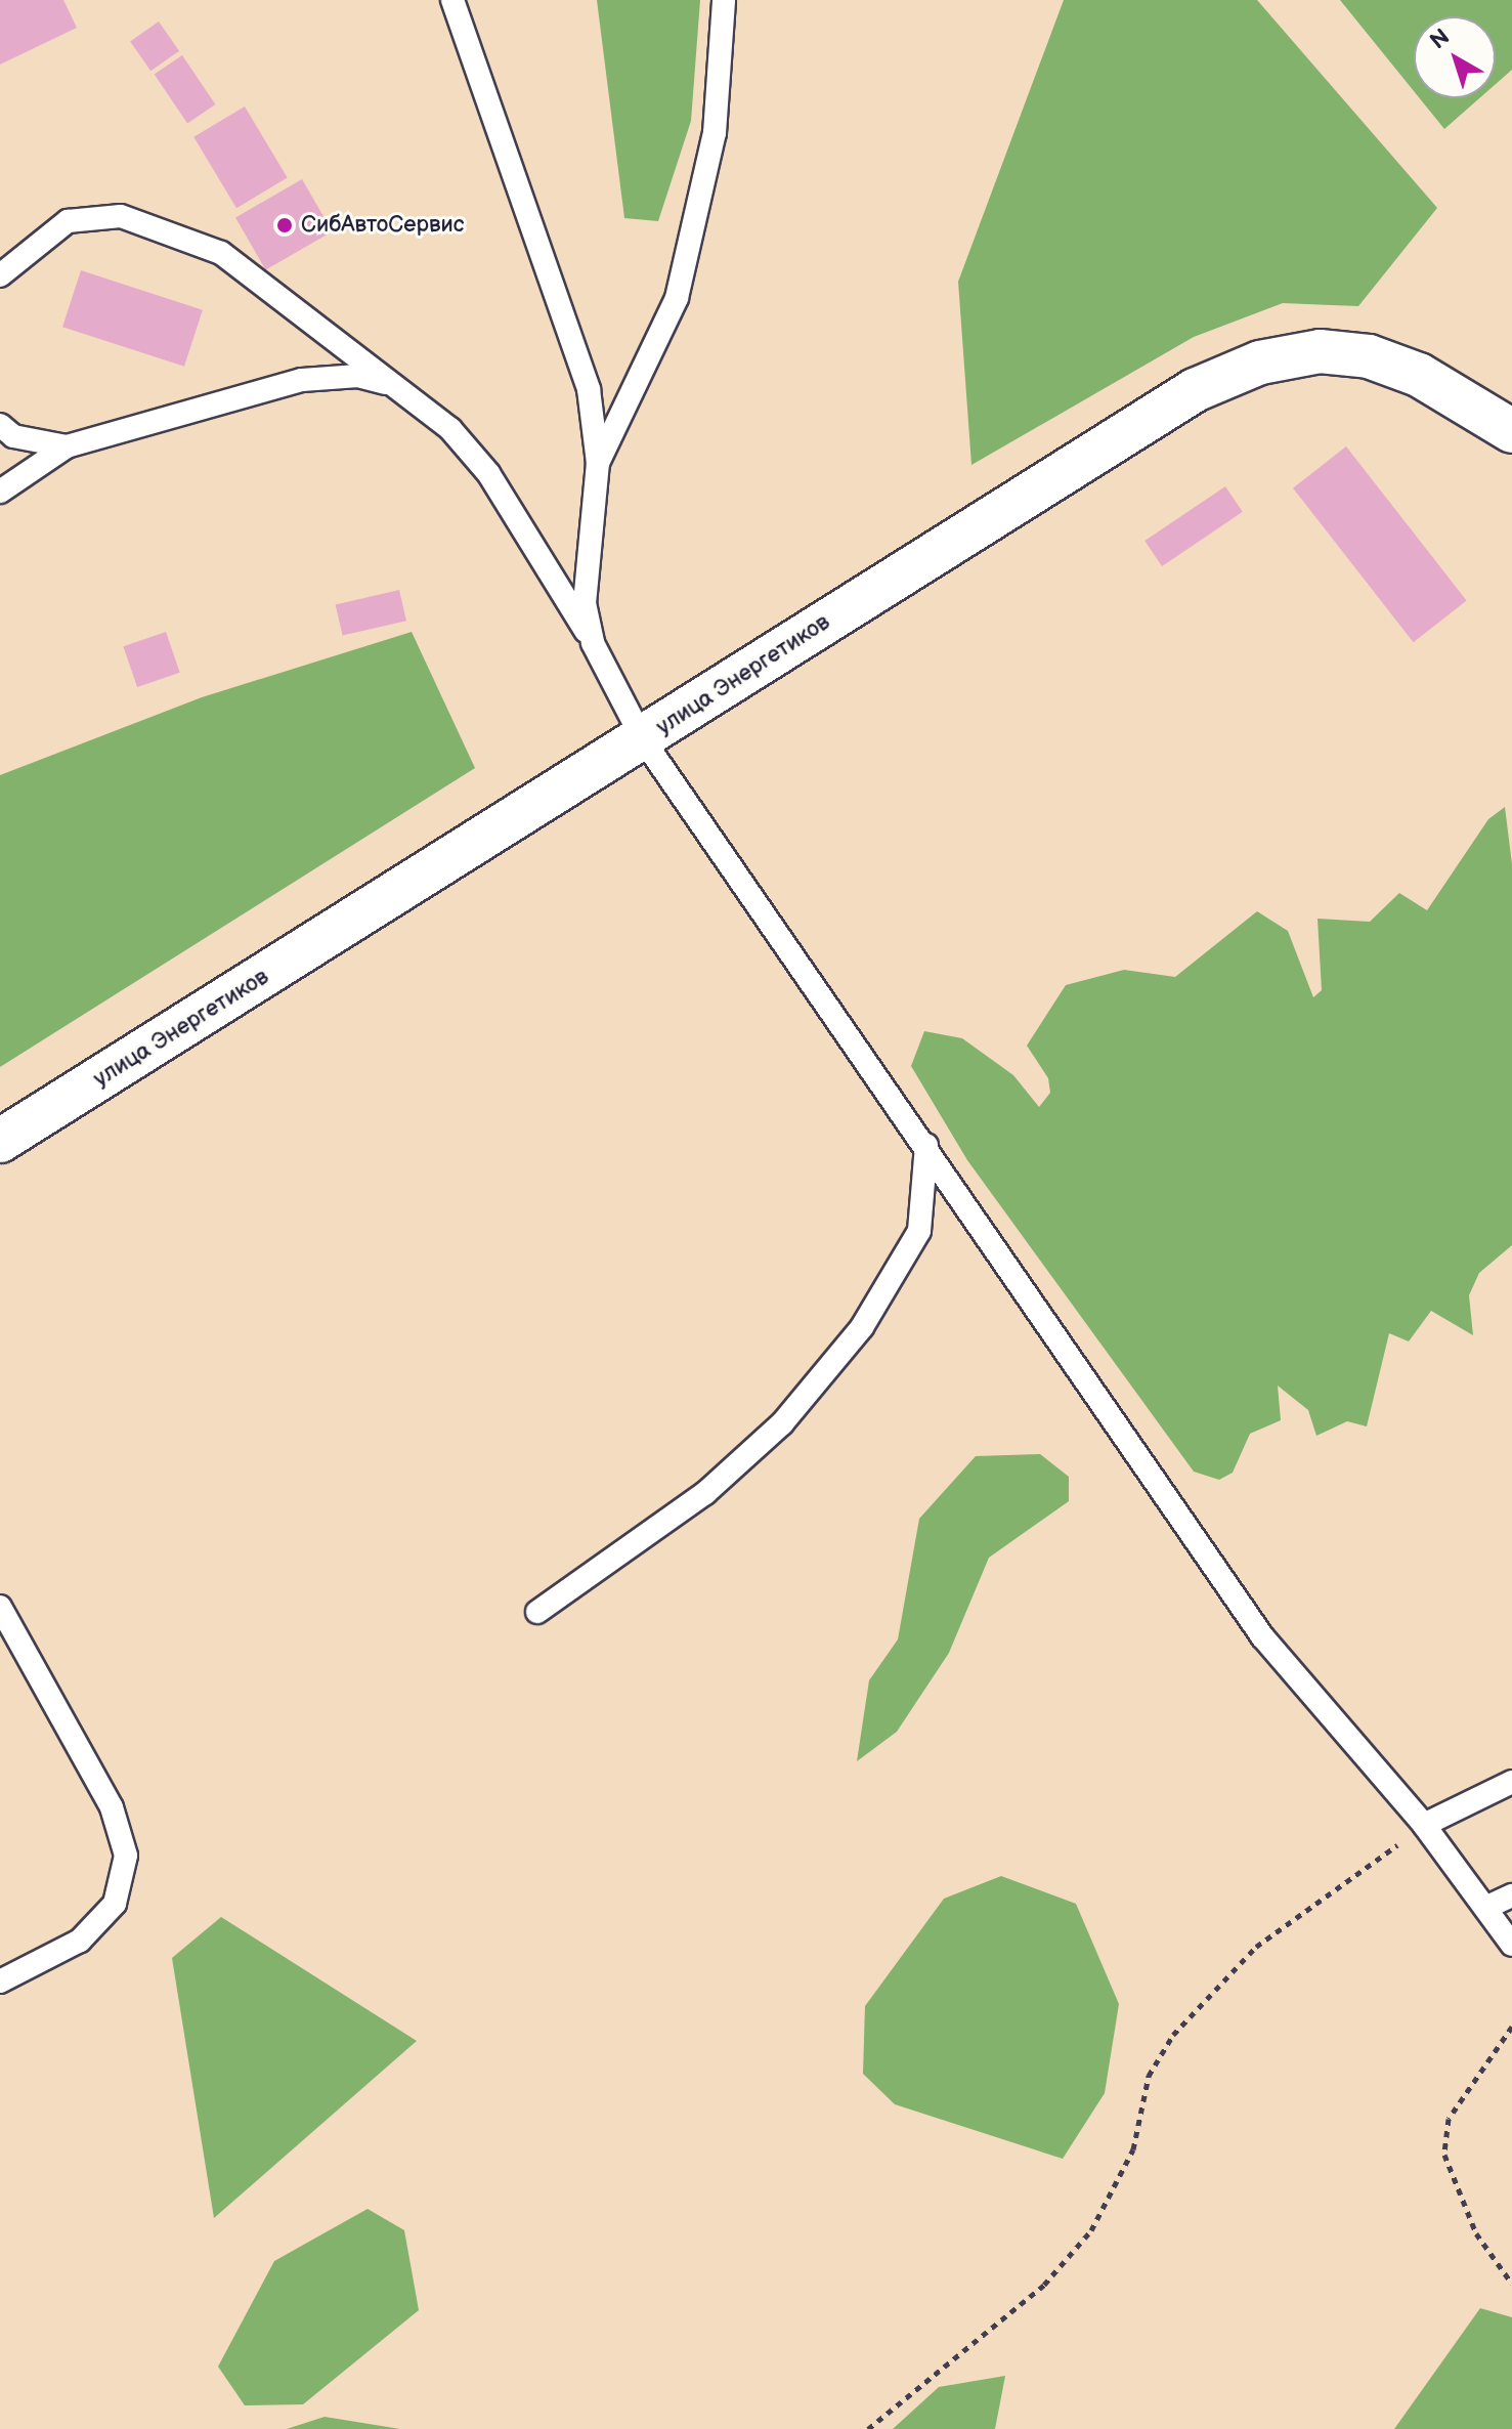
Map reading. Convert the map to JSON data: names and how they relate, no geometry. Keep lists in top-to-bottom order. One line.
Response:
{"streets":{"street":["улица Энергетиков"]},"places":["СибАвтоСервис"],"north":"top left"}
